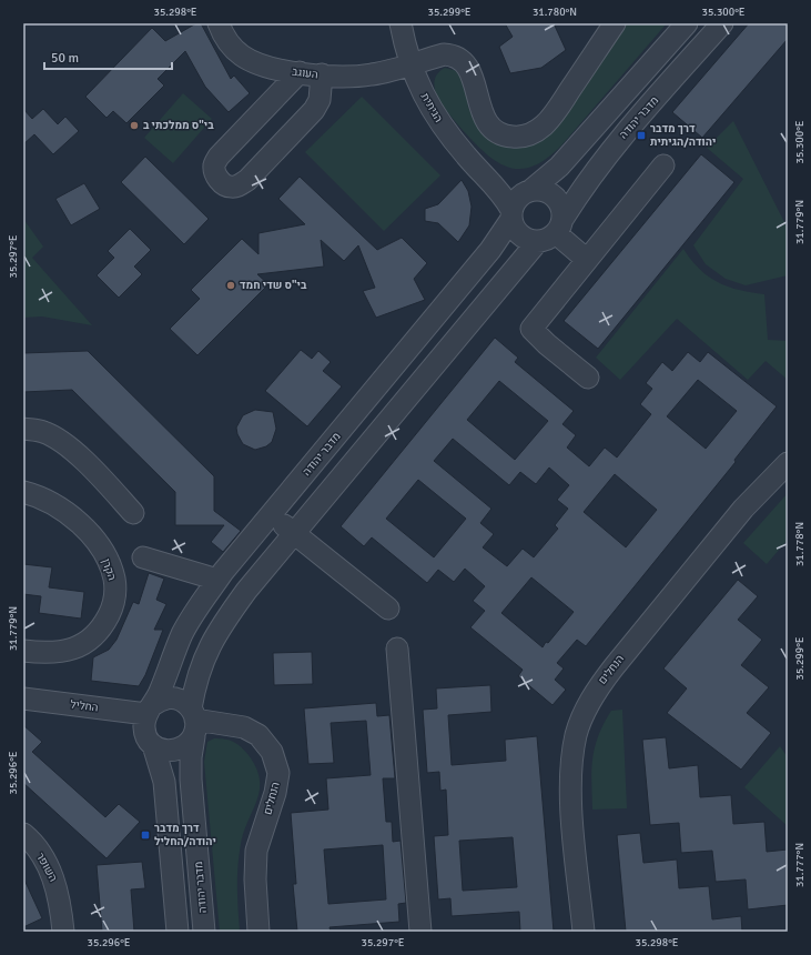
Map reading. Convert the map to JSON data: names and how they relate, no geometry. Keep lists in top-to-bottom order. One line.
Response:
{"streets":{"street":["העוגב","הגיתית","מדבר יהודה","הקרן","הנחלים","החליל","השופר"]},"crossings":[["העוגב","הגיתית"],["הגיתית","מדבר יהודה"],["מדבר יהודה","הנחלים"],["מדבר יהודה","החליל"],["הנחלים","החליל"]],"places":{"other":["בי\"ס ממלכתי ב","בי\"ס שדי חמד"],"transit":["דרך מדבר יהודה/הגיתית","דרך מדבר יהודה/החליל"]},"scale_bar":"50 m","coordinates":["35.298°E","35.299°E","31.780°N","35.300°E","31.779°N","35.297°E","31.778°N","35.296°E","31.777°N"]}
